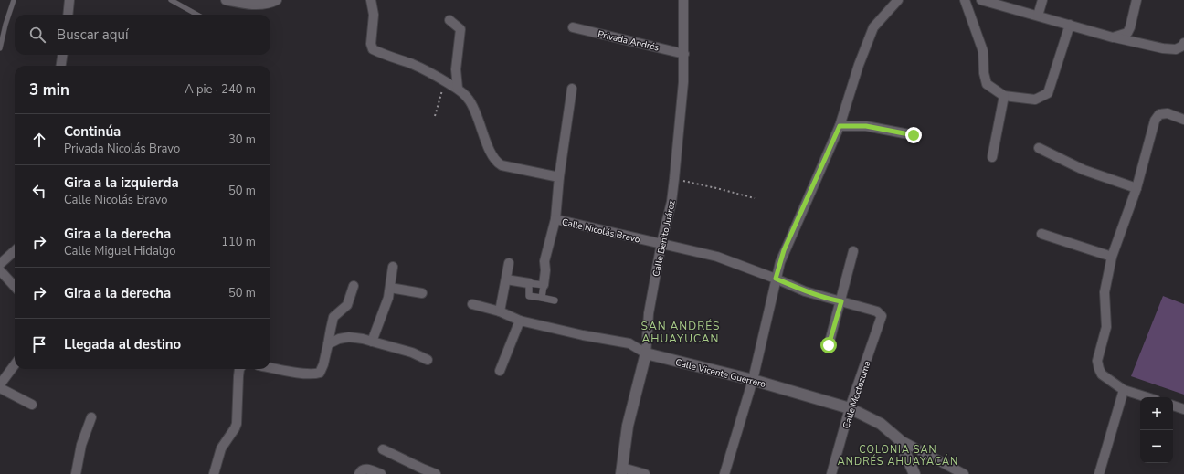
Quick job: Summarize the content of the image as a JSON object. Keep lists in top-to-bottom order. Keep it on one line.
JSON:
{"streets":{"street":["Privada Andrés","Calle Nicolás Bravo","Calle Benito Juárez","Calle Vicente Guerrero","Calle Moctezuma"]},"crossings":[["Privada Andrés","Calle Benito Juárez"],["Calle Nicolás Bravo","Calle Benito Juárez"],["Calle Nicolás Bravo","Calle Moctezuma"],["Calle Benito Juárez","Calle Vicente Guerrero"],["Calle Vicente Guerrero","Calle Moctezuma"]],"districts":["SAN ANDRÉS AHUAYUCAN","COLONIA SAN ANDRÉS AHUAYACÁN"],"page":{"search":"Buscar aquí","heading":["3 min","A pie · 240 m"],"list":[["Continúa","Privada Nicolás Bravo","30 m"],["Gira a la izquierda","Calle Nicolás Bravo","50 m"],["Gira a la derecha","Calle Miguel Hidalgo","110 m"],["Gira a la derecha","50 m"],"Llegada al destino"],"map_buttons":["+","−"]}}
